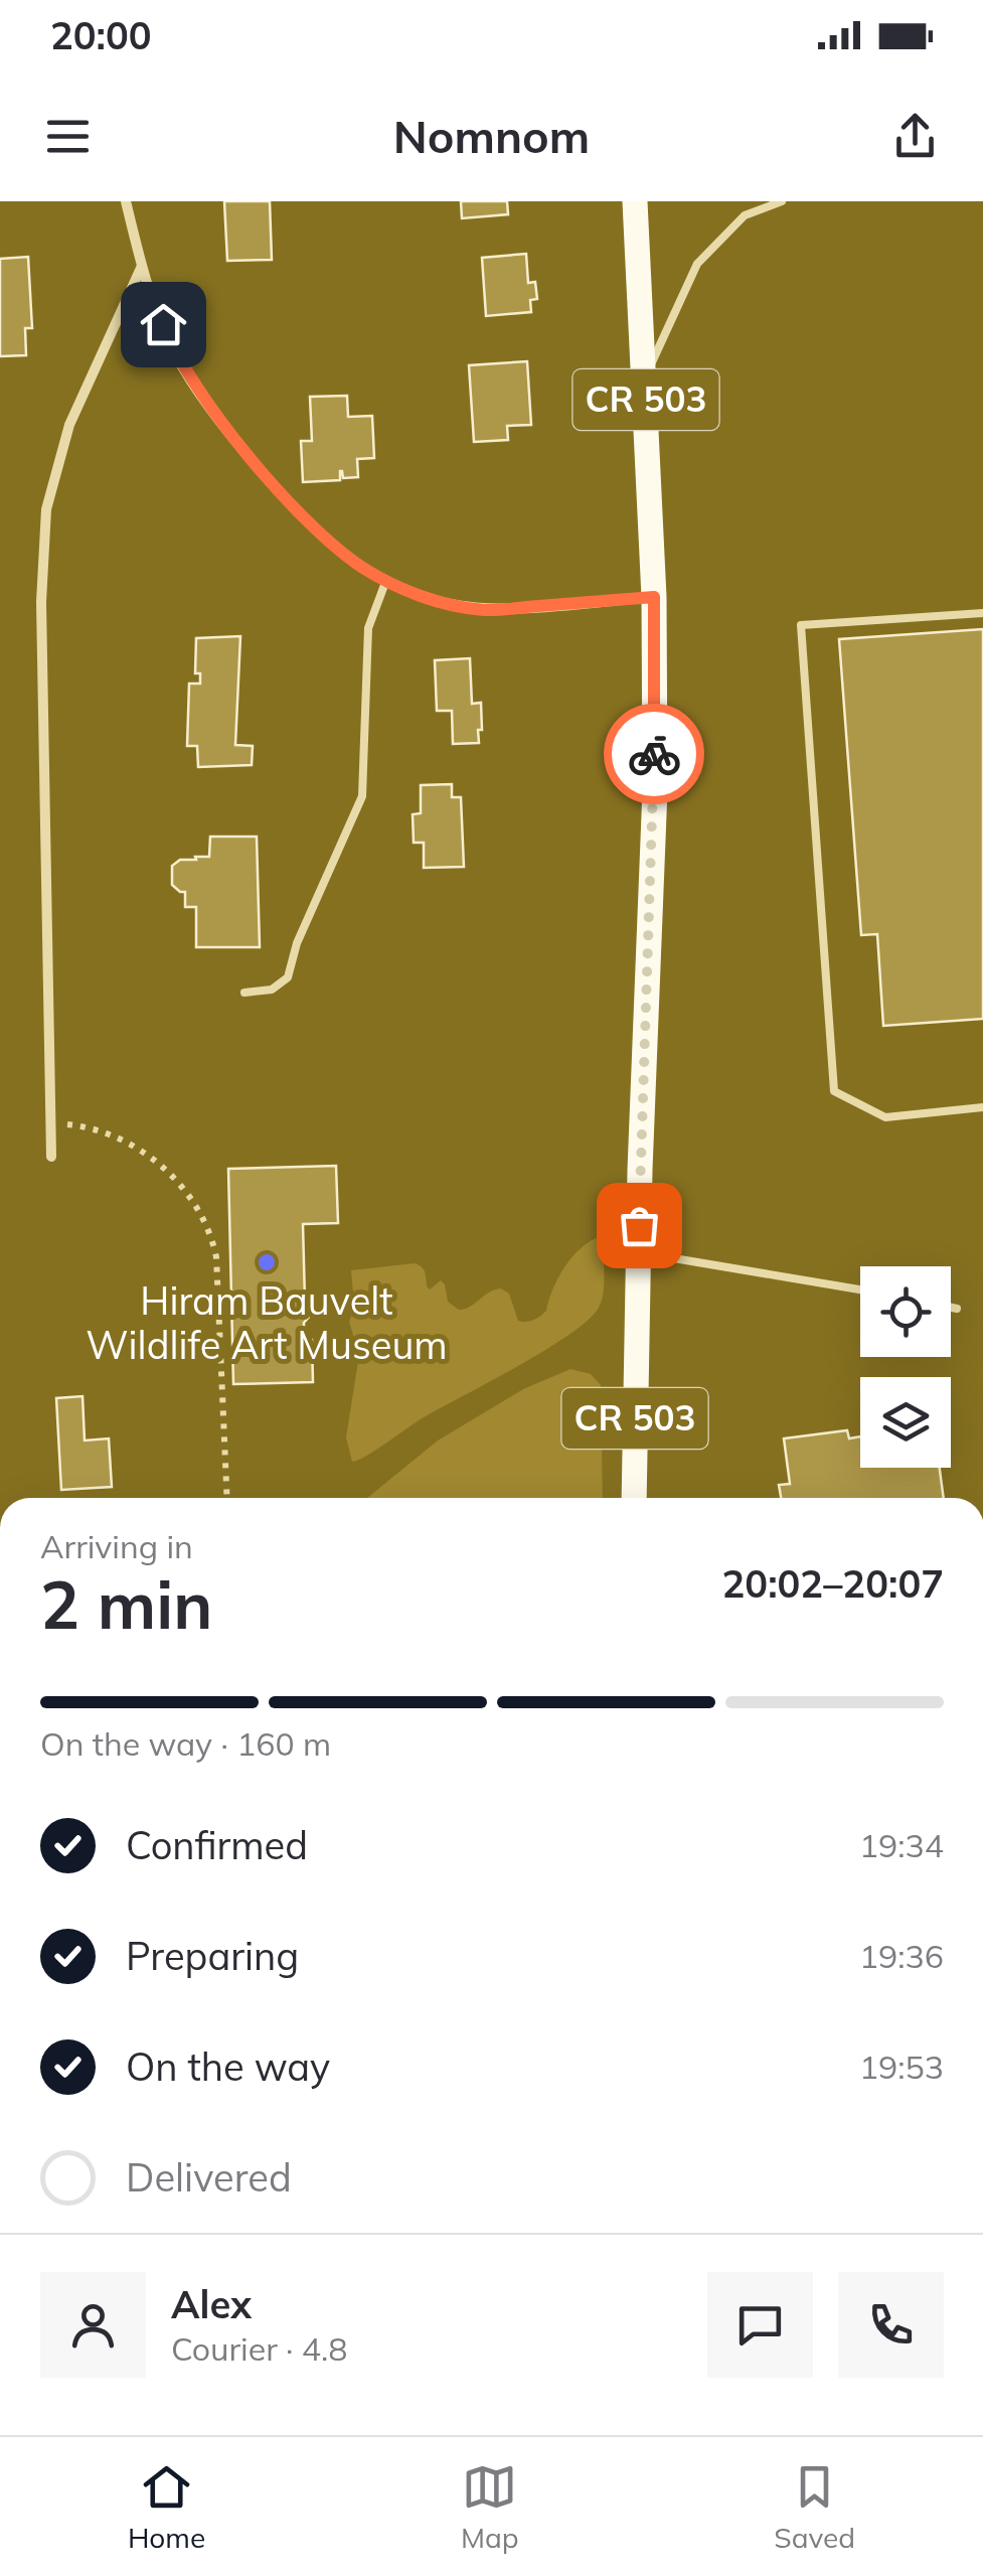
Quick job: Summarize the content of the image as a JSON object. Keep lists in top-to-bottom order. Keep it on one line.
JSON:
{"streets":{"main road":["CR 503"]},"places":["Hiram Bauvelt Wildlife Art Museum"],"page":{"status":"20:00","header":"Nomnom","heading":["2 min","Arriving in","20:02–20:07"],"panel":["Alex","Courier · 4.8"],"bar":"On the way · 160 m","list":[["Confirmed","19:34"],["Preparing","19:36"],["On the way","19:53"],"Delivered"],"tabs":["Home","Map","Saved"]}}
